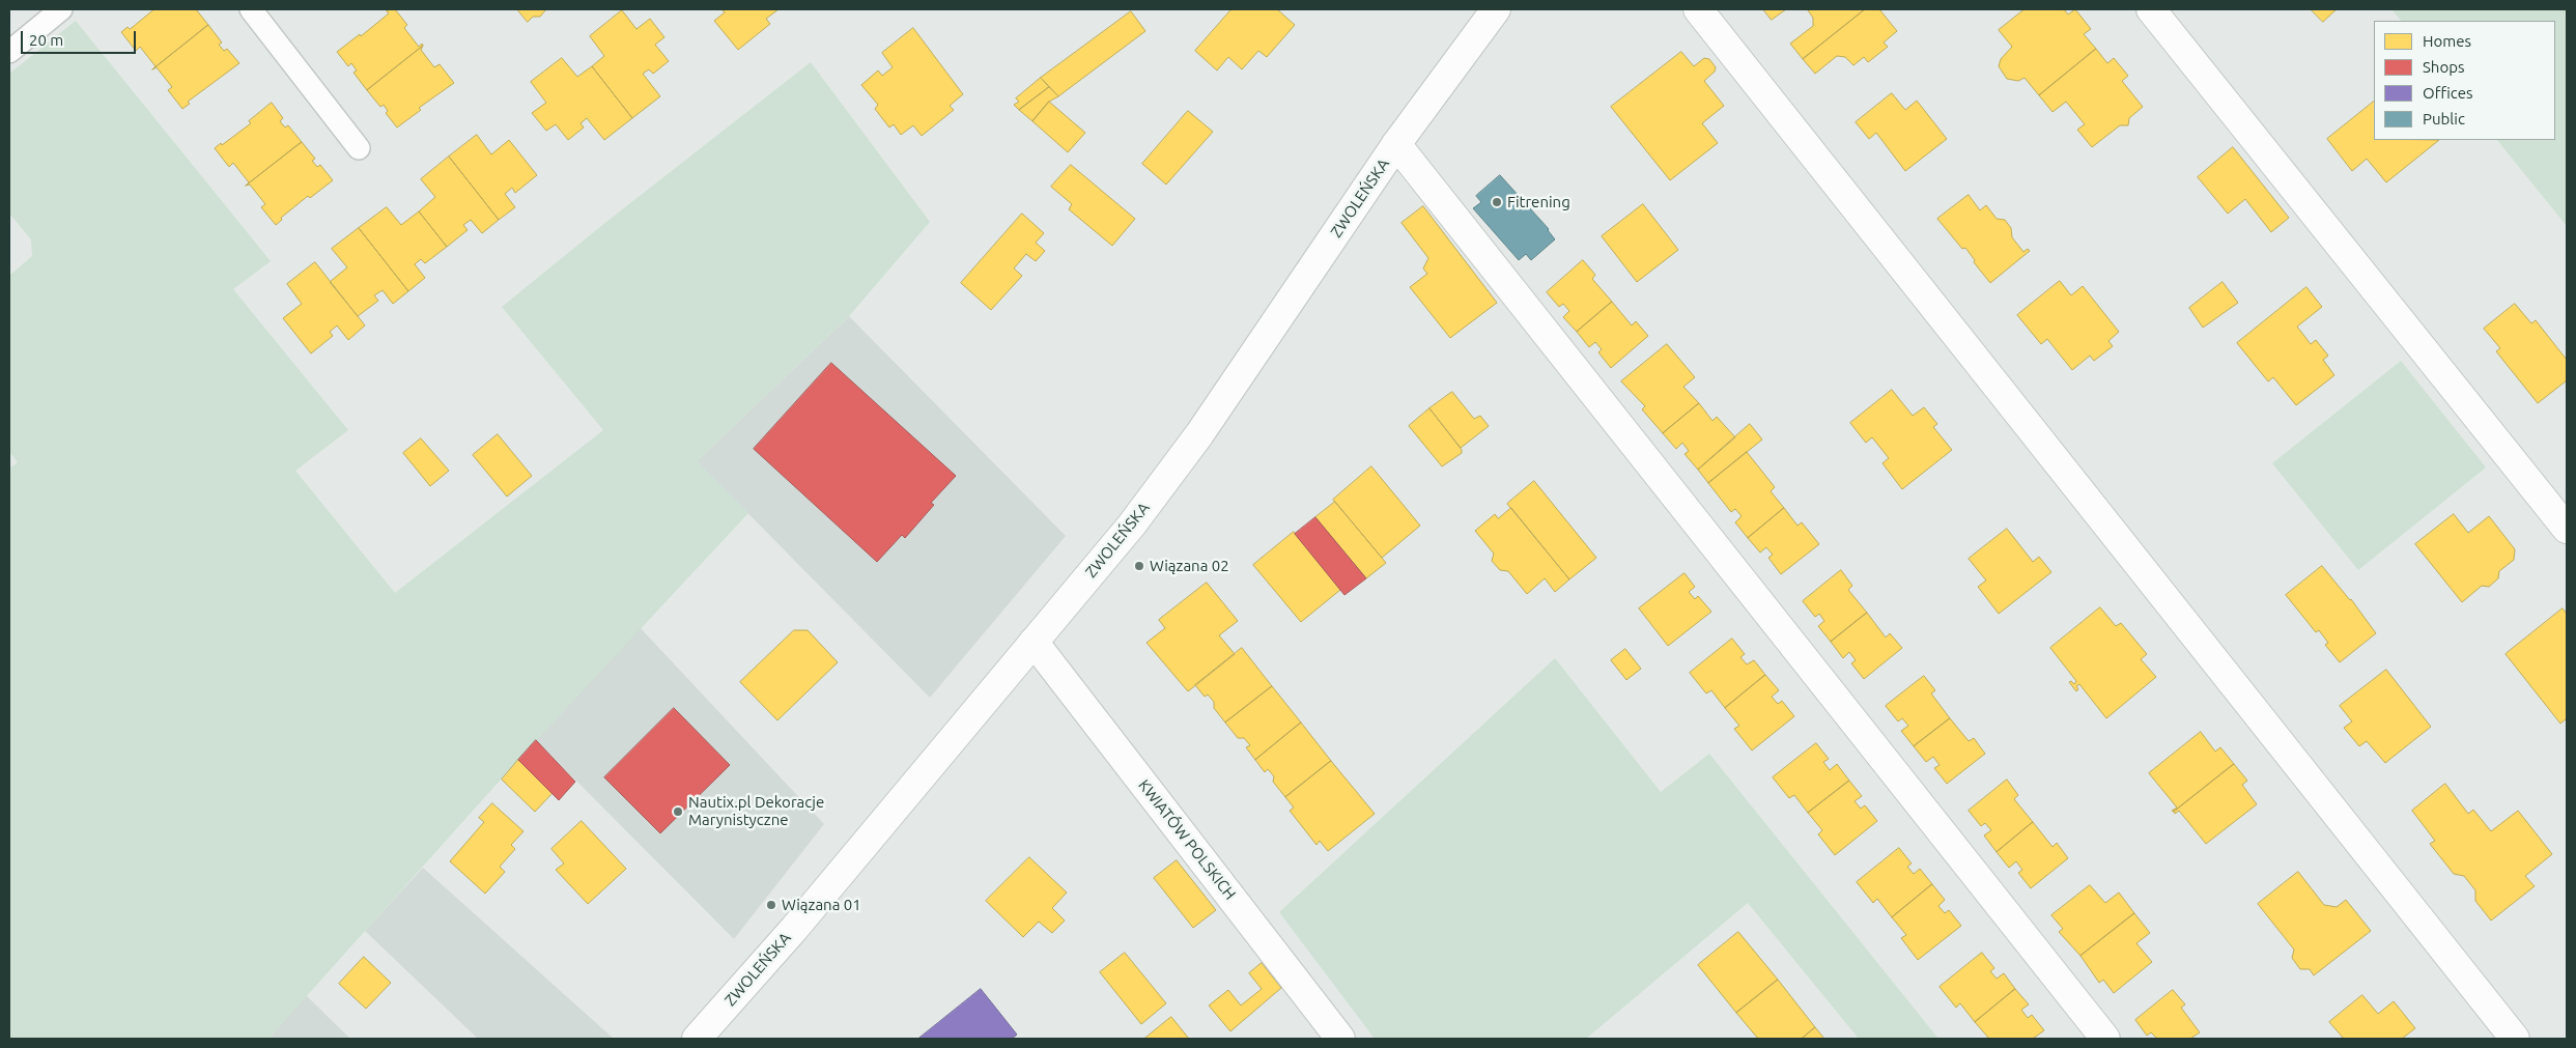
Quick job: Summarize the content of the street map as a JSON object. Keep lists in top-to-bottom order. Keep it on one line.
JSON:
{"streets":{"street":["ZWOLEŃSKA","KWIATÓW POLSKICH"]},"crossings":[["ZWOLEŃSKA","KWIATÓW POLSKICH"]],"places":["Fitrening","Wiązana 02","Nautix.pl Dekoracje Marynistyczne","Wiązana 01"],"legend":["Homes","Shops","Offices","Public"],"scale_bar":"20 m"}
